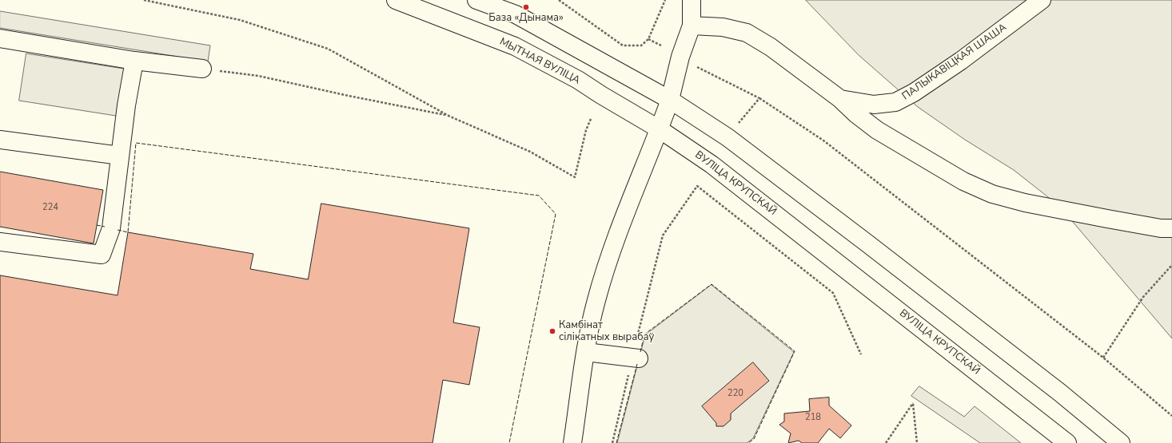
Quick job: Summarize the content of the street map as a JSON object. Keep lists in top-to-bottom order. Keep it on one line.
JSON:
{"streets":{"main road":["МЫТНАЯ ВУЛІЦА","ПАЛЫКАВІЦКАЯ ШАША","ВУЛІЦА КРУПСКАЙ"]},"crossings":[["МЫТНАЯ ВУЛІЦА","ВУЛІЦА КРУПСКАЙ"]],"places":["База «Дынама»","Камбінат сілікатных вырабаў"],"house_numbers":["224","220","218"]}
